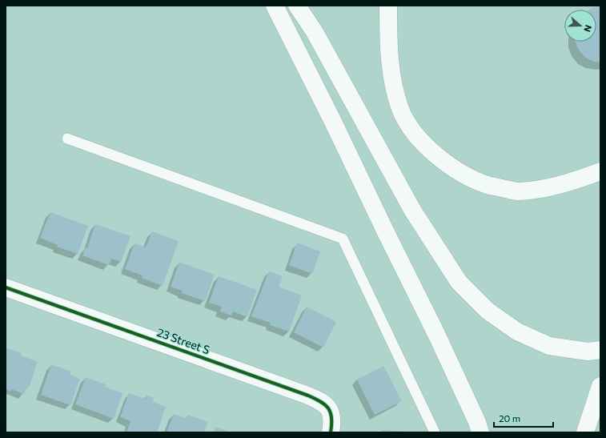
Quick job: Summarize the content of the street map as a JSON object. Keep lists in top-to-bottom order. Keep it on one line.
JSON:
{"streets":{"main road":["23 Street S"]},"scale_bar":"20 m","north":"right"}
